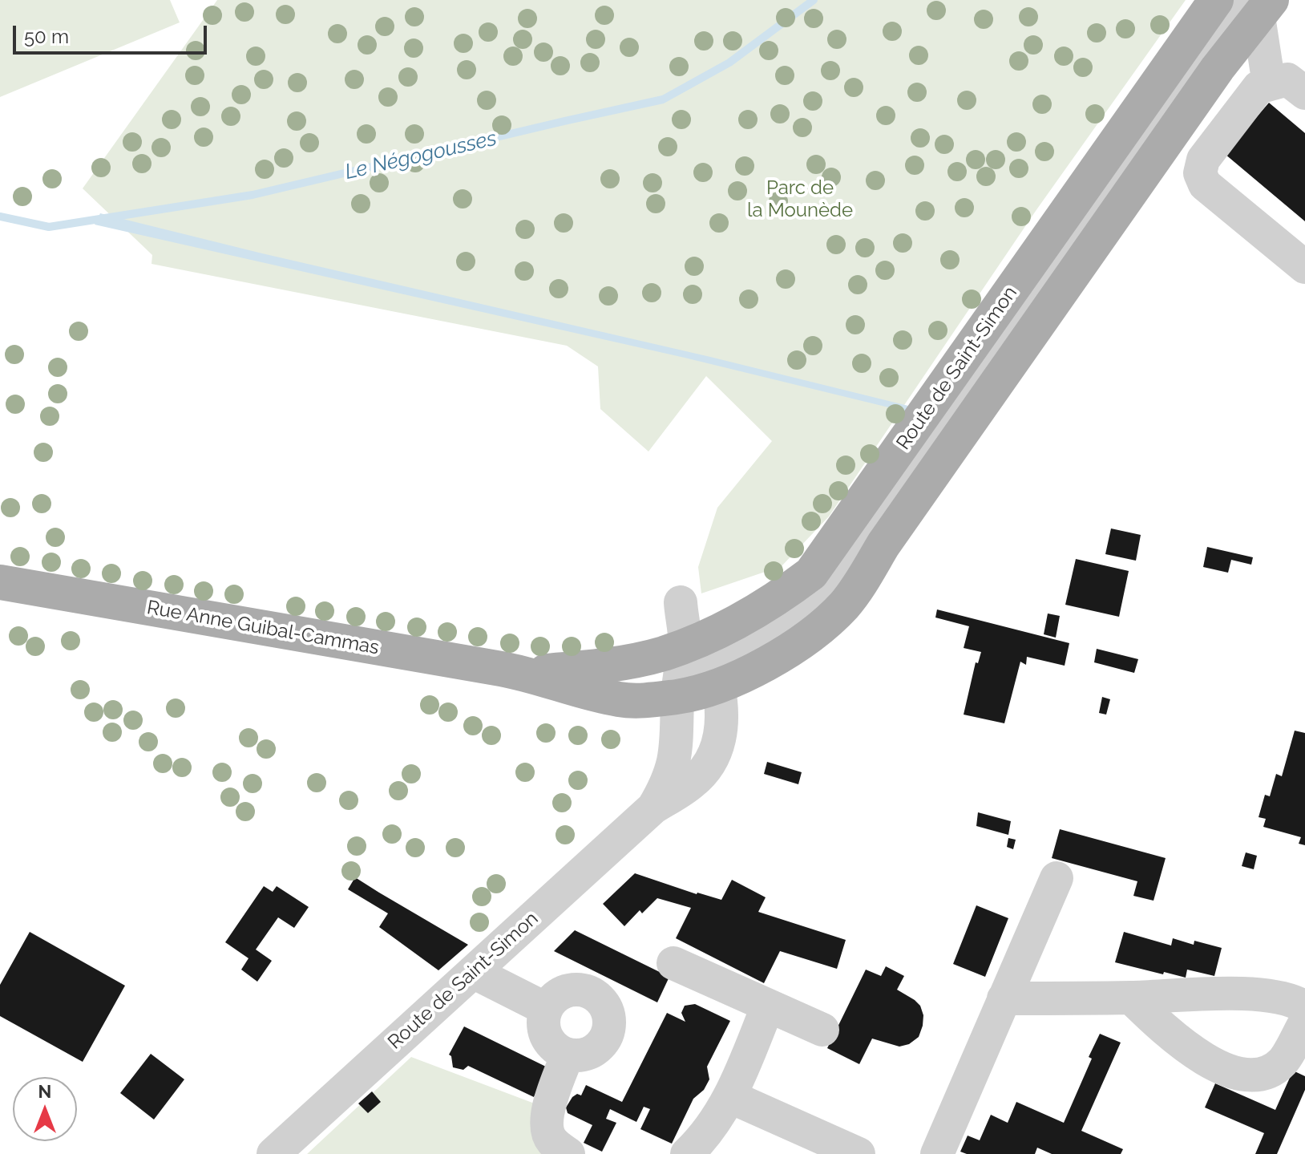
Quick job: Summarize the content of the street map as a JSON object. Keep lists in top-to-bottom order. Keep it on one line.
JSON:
{"streets":{"main road":["Route de Saint-Simon","Rue Anne Guibal-Cammas"]},"crossings":[["Route de Saint-Simon","Rue Anne Guibal-Cammas"]],"water":["Le Négogousses"],"parks":["Parc de la Mounède"],"scale_bar":"50 m","north":"top"}
